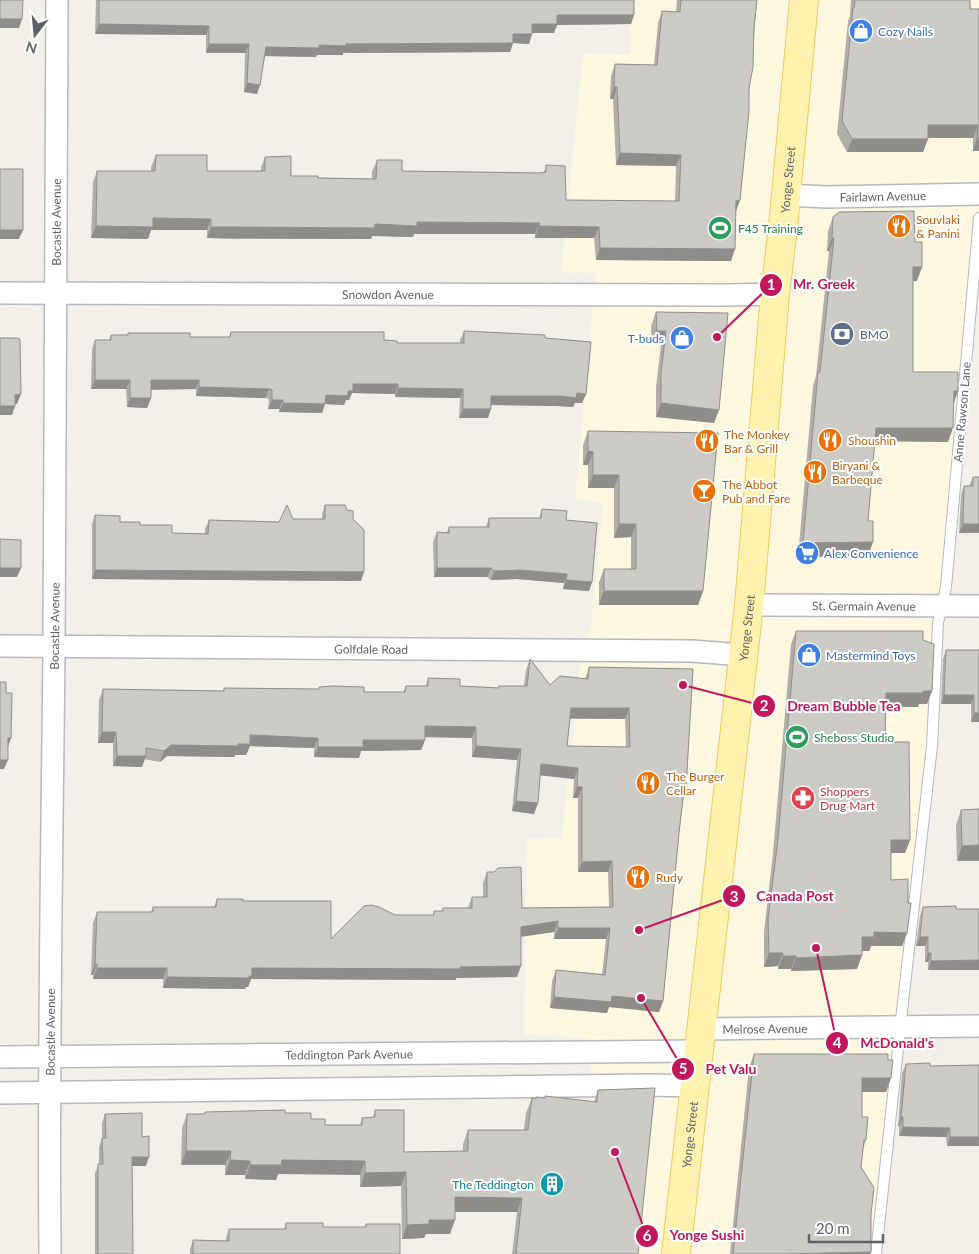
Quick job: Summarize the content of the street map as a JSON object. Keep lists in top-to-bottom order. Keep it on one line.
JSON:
{"streets":{"main road":["Yonge Street"],"street":["Fairlawn Avenue","Bocastle Avenue","Snowdon Avenue","St. Germain Avenue","Golfdale Road","Melrose Avenue","Teddington Park Avenue"],"lane":["Anne Rawson Lane"]},"crossings":[["Yonge Street","Fairlawn Avenue"],["Yonge Street","Snowdon Avenue"],["Yonge Street","St. Germain Avenue"],["Yonge Street","Golfdale Road"],["Yonge Street","Melrose Avenue"],["Yonge Street","Teddington Park Avenue"],["Bocastle Avenue","Snowdon Avenue"],["Bocastle Avenue","Golfdale Road"],["Bocastle Avenue","Teddington Park Avenue"],["Anne Rawson Lane","St. Germain Avenue"],["Anne Rawson Lane","Melrose Avenue"],["Melrose Avenue","Teddington Park Avenue"]],"places":{"shop":["Cozy Nails","T-buds","Mastermind Toys"],"restaurant":["Souvlaki & Panini","Shoushin","The Monkey Bar & Grill","Biryani & Barbeque","The Burger Cellar","Rudy"],"sports":["F45 Training","Sheboss Studio"],"bank":["BMO"],"other":["Mr. Greek","Dream Bubble Tea","Canada Post","McDonald's","Pet Valu","Yonge Sushi"],"bar":["The Abbot Pub and Fare"],"supermarket":["Alex Convenience"],"pharmacy":["Shoppers Drug Mart"],"building":["The Teddington"]},"scale_bar":"20 m","north":"bottom"}
